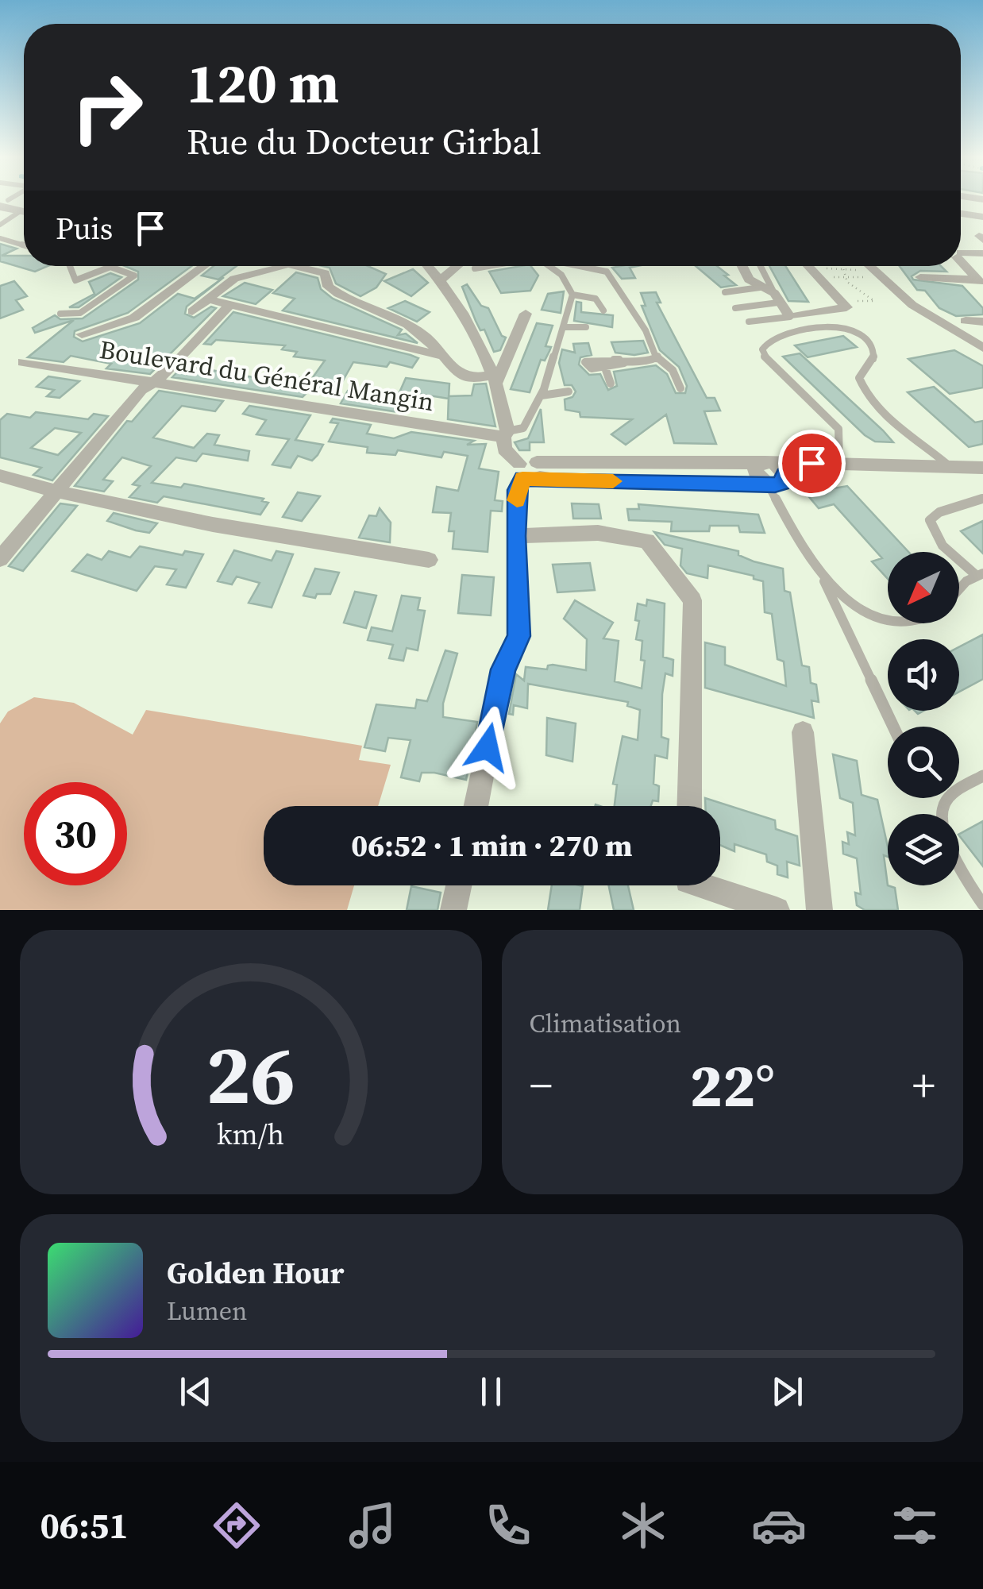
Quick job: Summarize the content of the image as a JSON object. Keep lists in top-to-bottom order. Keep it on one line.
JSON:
{"streets":{"street":["Boulevard du Général Mangin"]},"north":"bottom left","page":{"turn":["120 m","Rue du Docteur Girbal"],"then":"Puis","limit":"30","trip":"06:52 · 1 min · 270 m","tile":"Climatisation","heat":["−","22°","+"],"song":["Golden Hour","Lumen"],"tabs":"06:51","gauge":["26","km/h"]}}
